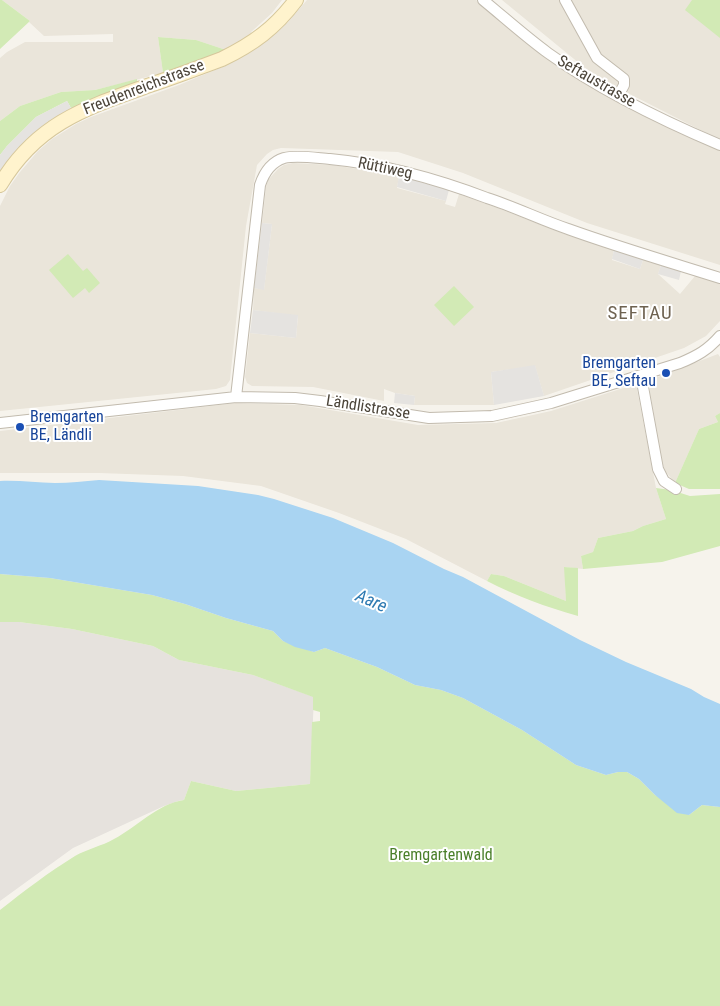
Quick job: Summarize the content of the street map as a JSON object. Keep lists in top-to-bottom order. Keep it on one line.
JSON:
{"streets":{"street":["Seftaustrasse","Freudenreichstrasse","Rüttiweg","Ländlistrasse"]},"crossings":[["Rüttiweg","Ländlistrasse"]],"districts":["SEFTAU"],"water":["Aare"],"parks":["Bremgartenwald"],"places":["Bremgarten BE, Seftau","Bremgarten BE, Ländli"]}
